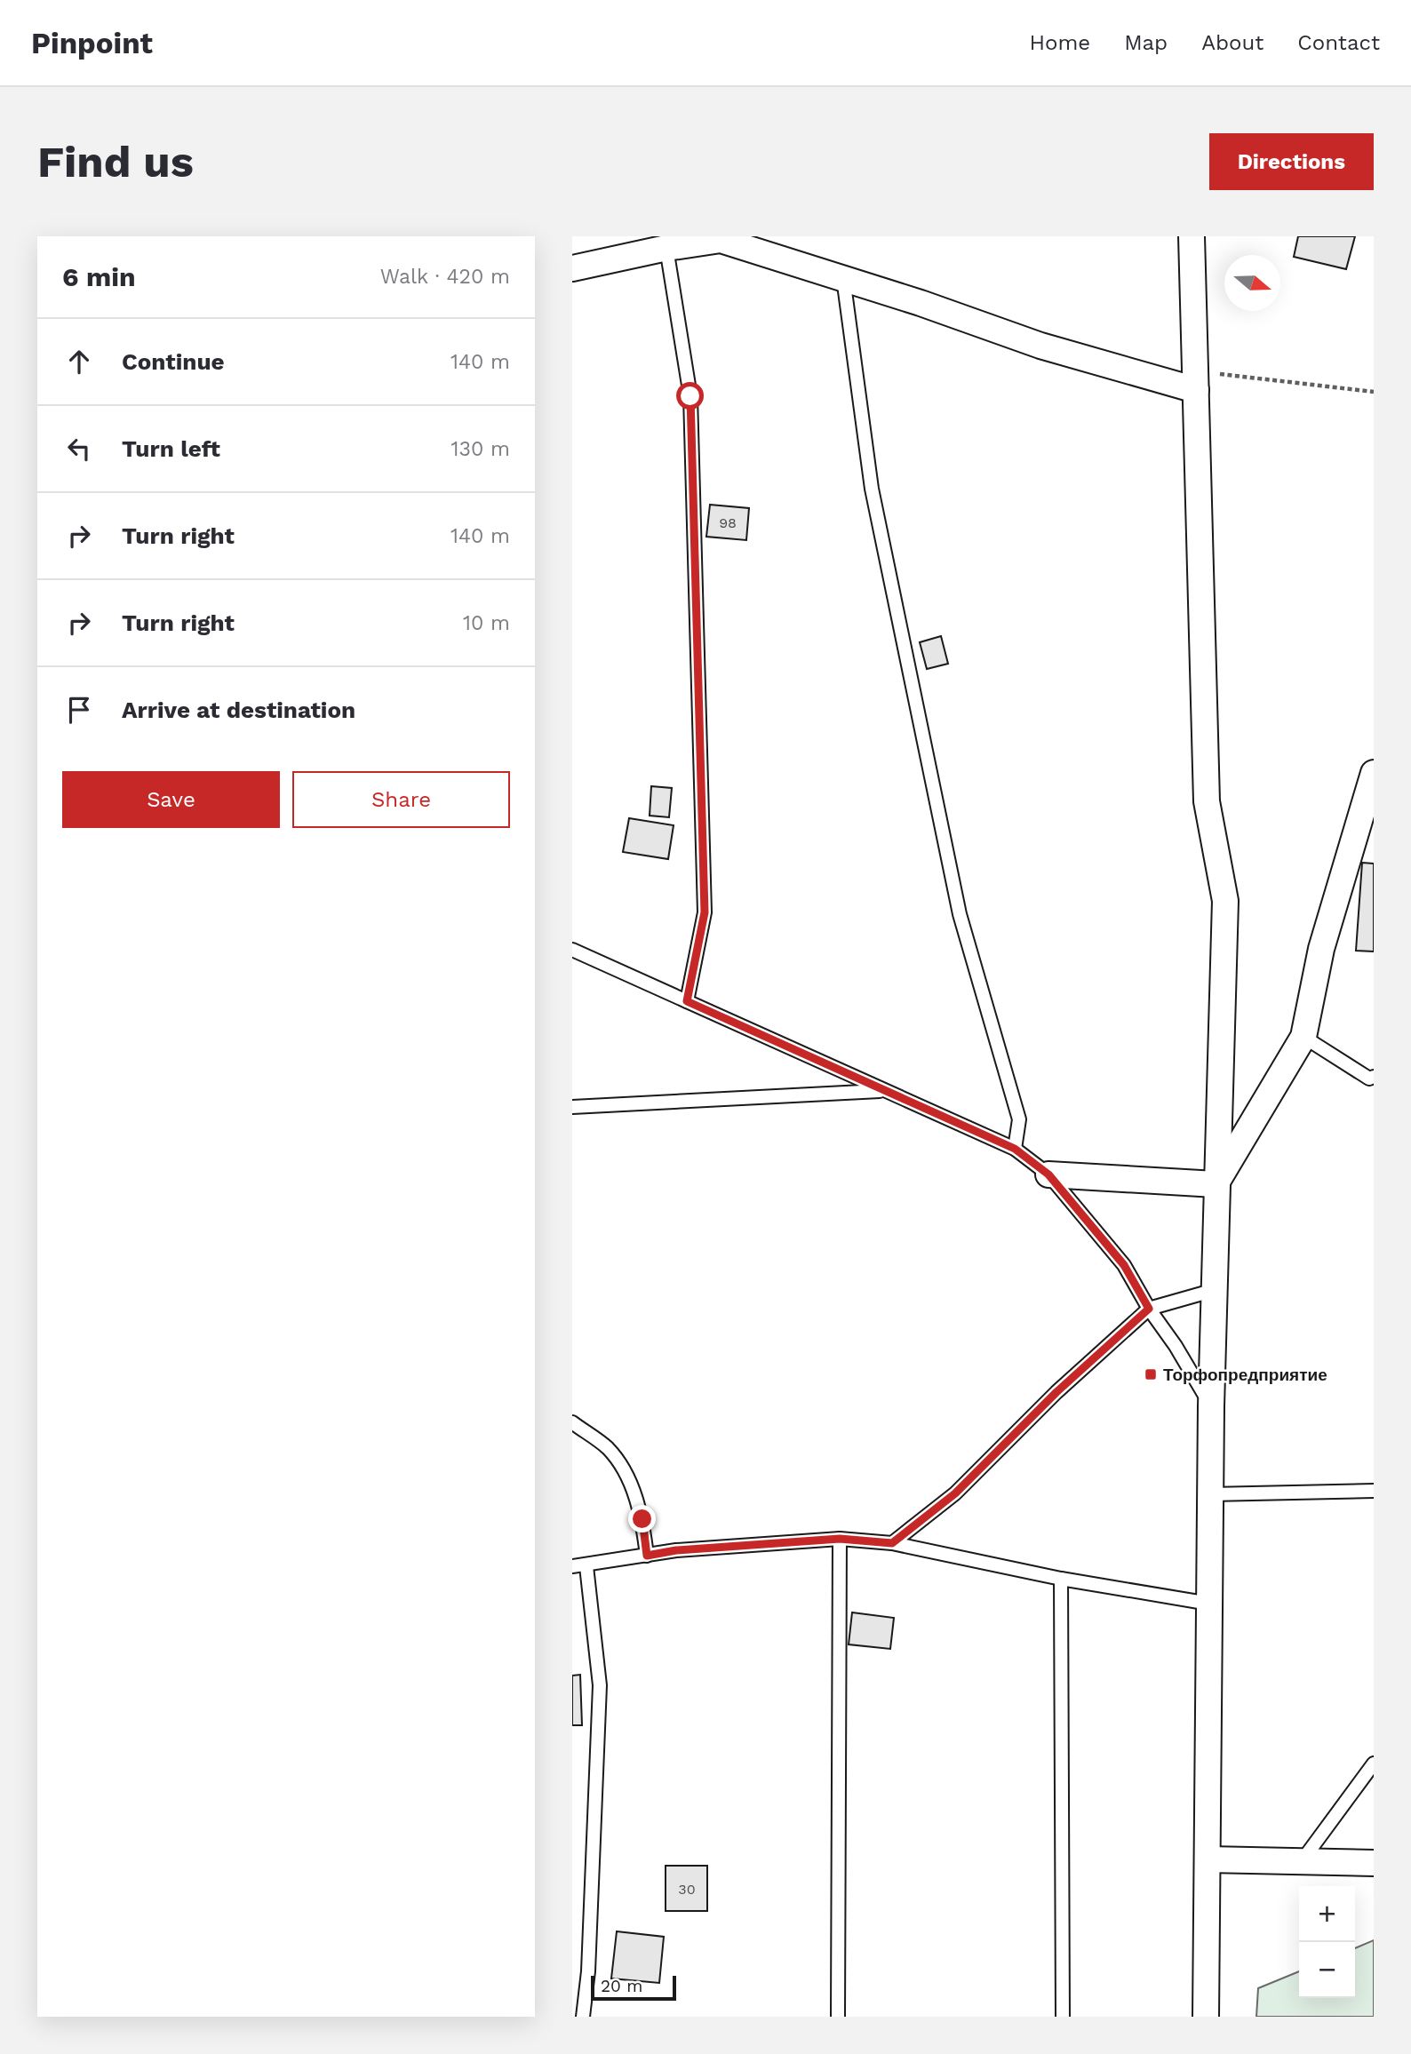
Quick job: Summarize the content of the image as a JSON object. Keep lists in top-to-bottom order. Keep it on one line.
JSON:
{"places":{"transit":["Торфопредприятие"]},"house_numbers":["98","30"],"scale_bar":"20 m","north":"right","page":{"header":"Pinpoint","nav":["Home","Map","About","Contact"],"buttons":["Directions",["Save","Share"]],"title":"Find us","heading":["6 min","Walk · 420 m"],"list":[["Continue","140 m"],["Turn left","130 m"],["Turn right","140 m"],["Turn right","10 m"],"Arrive at destination"],"map_buttons":["+","−"],"scale":"20 m"}}
